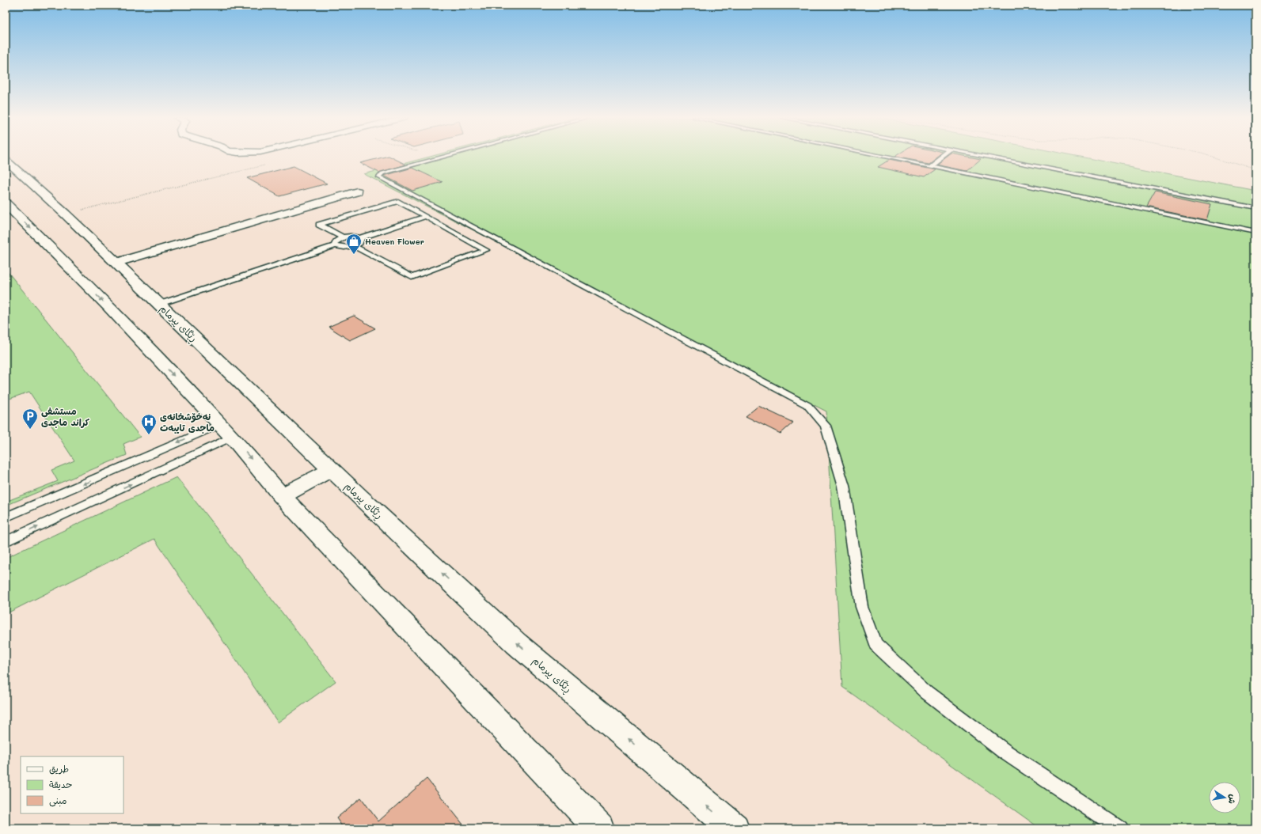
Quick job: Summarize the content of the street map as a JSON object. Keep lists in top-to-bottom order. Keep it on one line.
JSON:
{"streets":{"main road":["ڕێگای پیرمام"]},"places":{"shop":["Heaven Flower"],"parking":["مستشفی کراند ماجدی"],"hospital":["نەخۆشخانەی ماجدی تایبەت"]},"legend":["طريق","حديقة","مبنى"],"north":"right"}
